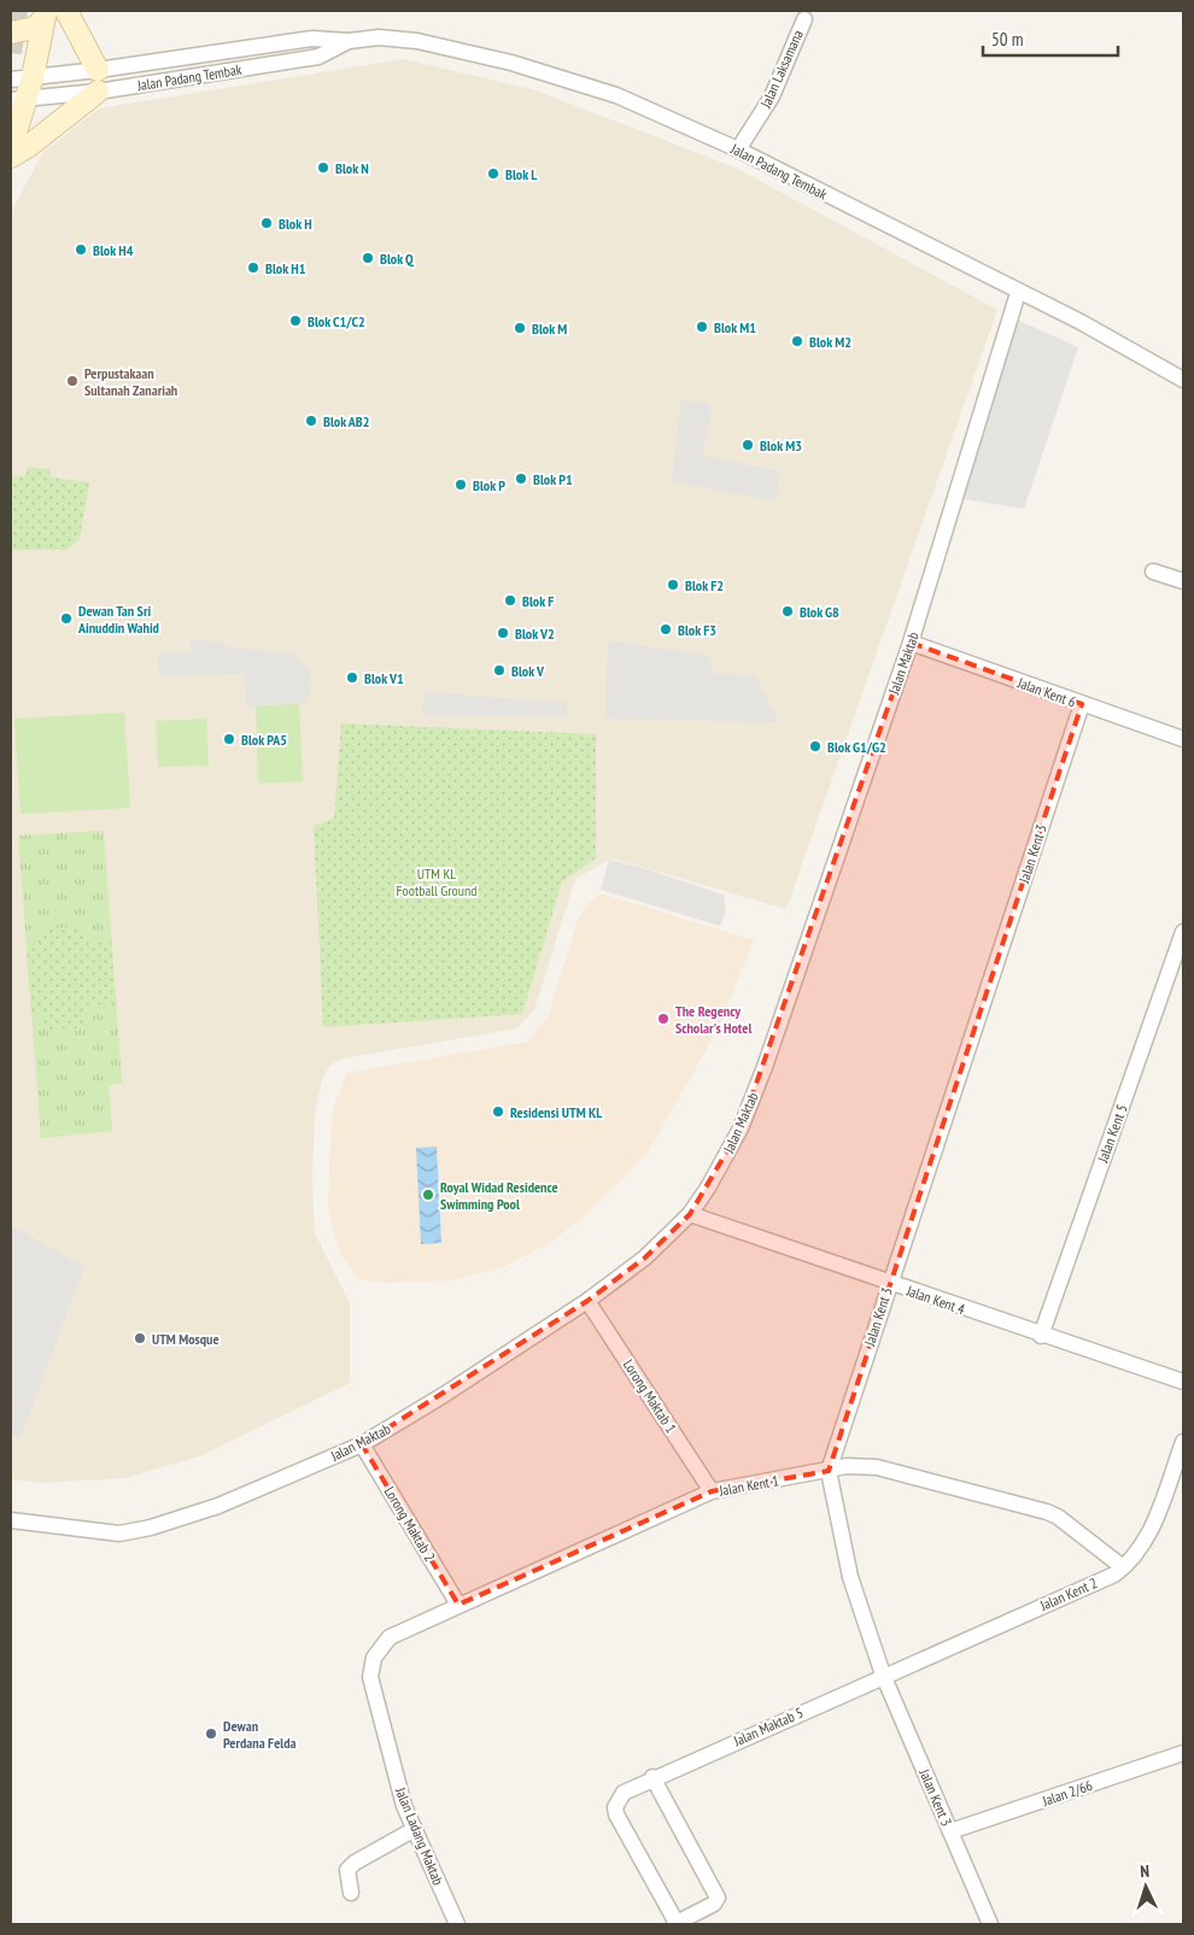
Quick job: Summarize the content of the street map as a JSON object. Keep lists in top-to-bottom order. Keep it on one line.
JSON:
{"streets":{"street":["Jalan Laksamana","Jalan Padang Tembak","Jalan Maktab","Jalan Kent 6","Jalan Kent 3","Jalan Kent 5","Jalan Kent 4","Lorong Maktab 1","Jalan Kent 1","Lorong Maktab 2","Jalan Kent 2","Jalan Maktab 5","Jalan 2/66","Jalan Ladang Maktab"]},"crossings":[["Jalan Laksamana","Jalan Padang Tembak"],["Jalan Padang Tembak","Jalan Maktab"],["Jalan Maktab","Jalan Kent 6"],["Jalan Maktab","Jalan Kent 4"],["Jalan Maktab","Lorong Maktab 1"],["Jalan Maktab","Lorong Maktab 2"],["Jalan Kent 6","Jalan Kent 3"],["Jalan Kent 3","Jalan Kent 4"],["Jalan Kent 3","Jalan Kent 1"],["Jalan Kent 3","Jalan Kent 2"],["Jalan Kent 3","Jalan Maktab 5"],["Jalan Kent 3","Jalan 2/66"],["Jalan Kent 5","Jalan Kent 4"],["Lorong Maktab 1","Jalan Kent 1"],["Jalan Kent 1","Lorong Maktab 2"],["Jalan Kent 1","Jalan Kent 2"],["Jalan Kent 1","Jalan Ladang Maktab"],["Jalan Kent 2","Jalan Maktab 5"]],"parks":["UTM KL Football Ground"],"places":["Blok N","Blok L","Blok H","Blok H4","Blok Q","Blok H1","Blok C1/C2","Blok M1","Blok M","Blok M2","Perpustakaan Sultanah Zanariah","Blok AB2","Blok M3","Blok P1","Blok P","Blok F2","Blok F","Blok G8","Dewan Tan Sri Ainuddin Wahid","Blok F3","Blok V2","Blok V","Blok V1","Blok PA5","Blok G1/G2","The Regency Scholar's Hotel","Residensi UTM KL","Royal Widad Residence Swimming Pool","UTM Mosque","Dewan Perdana Felda"],"scale_bar":"50 m","north":"top"}
